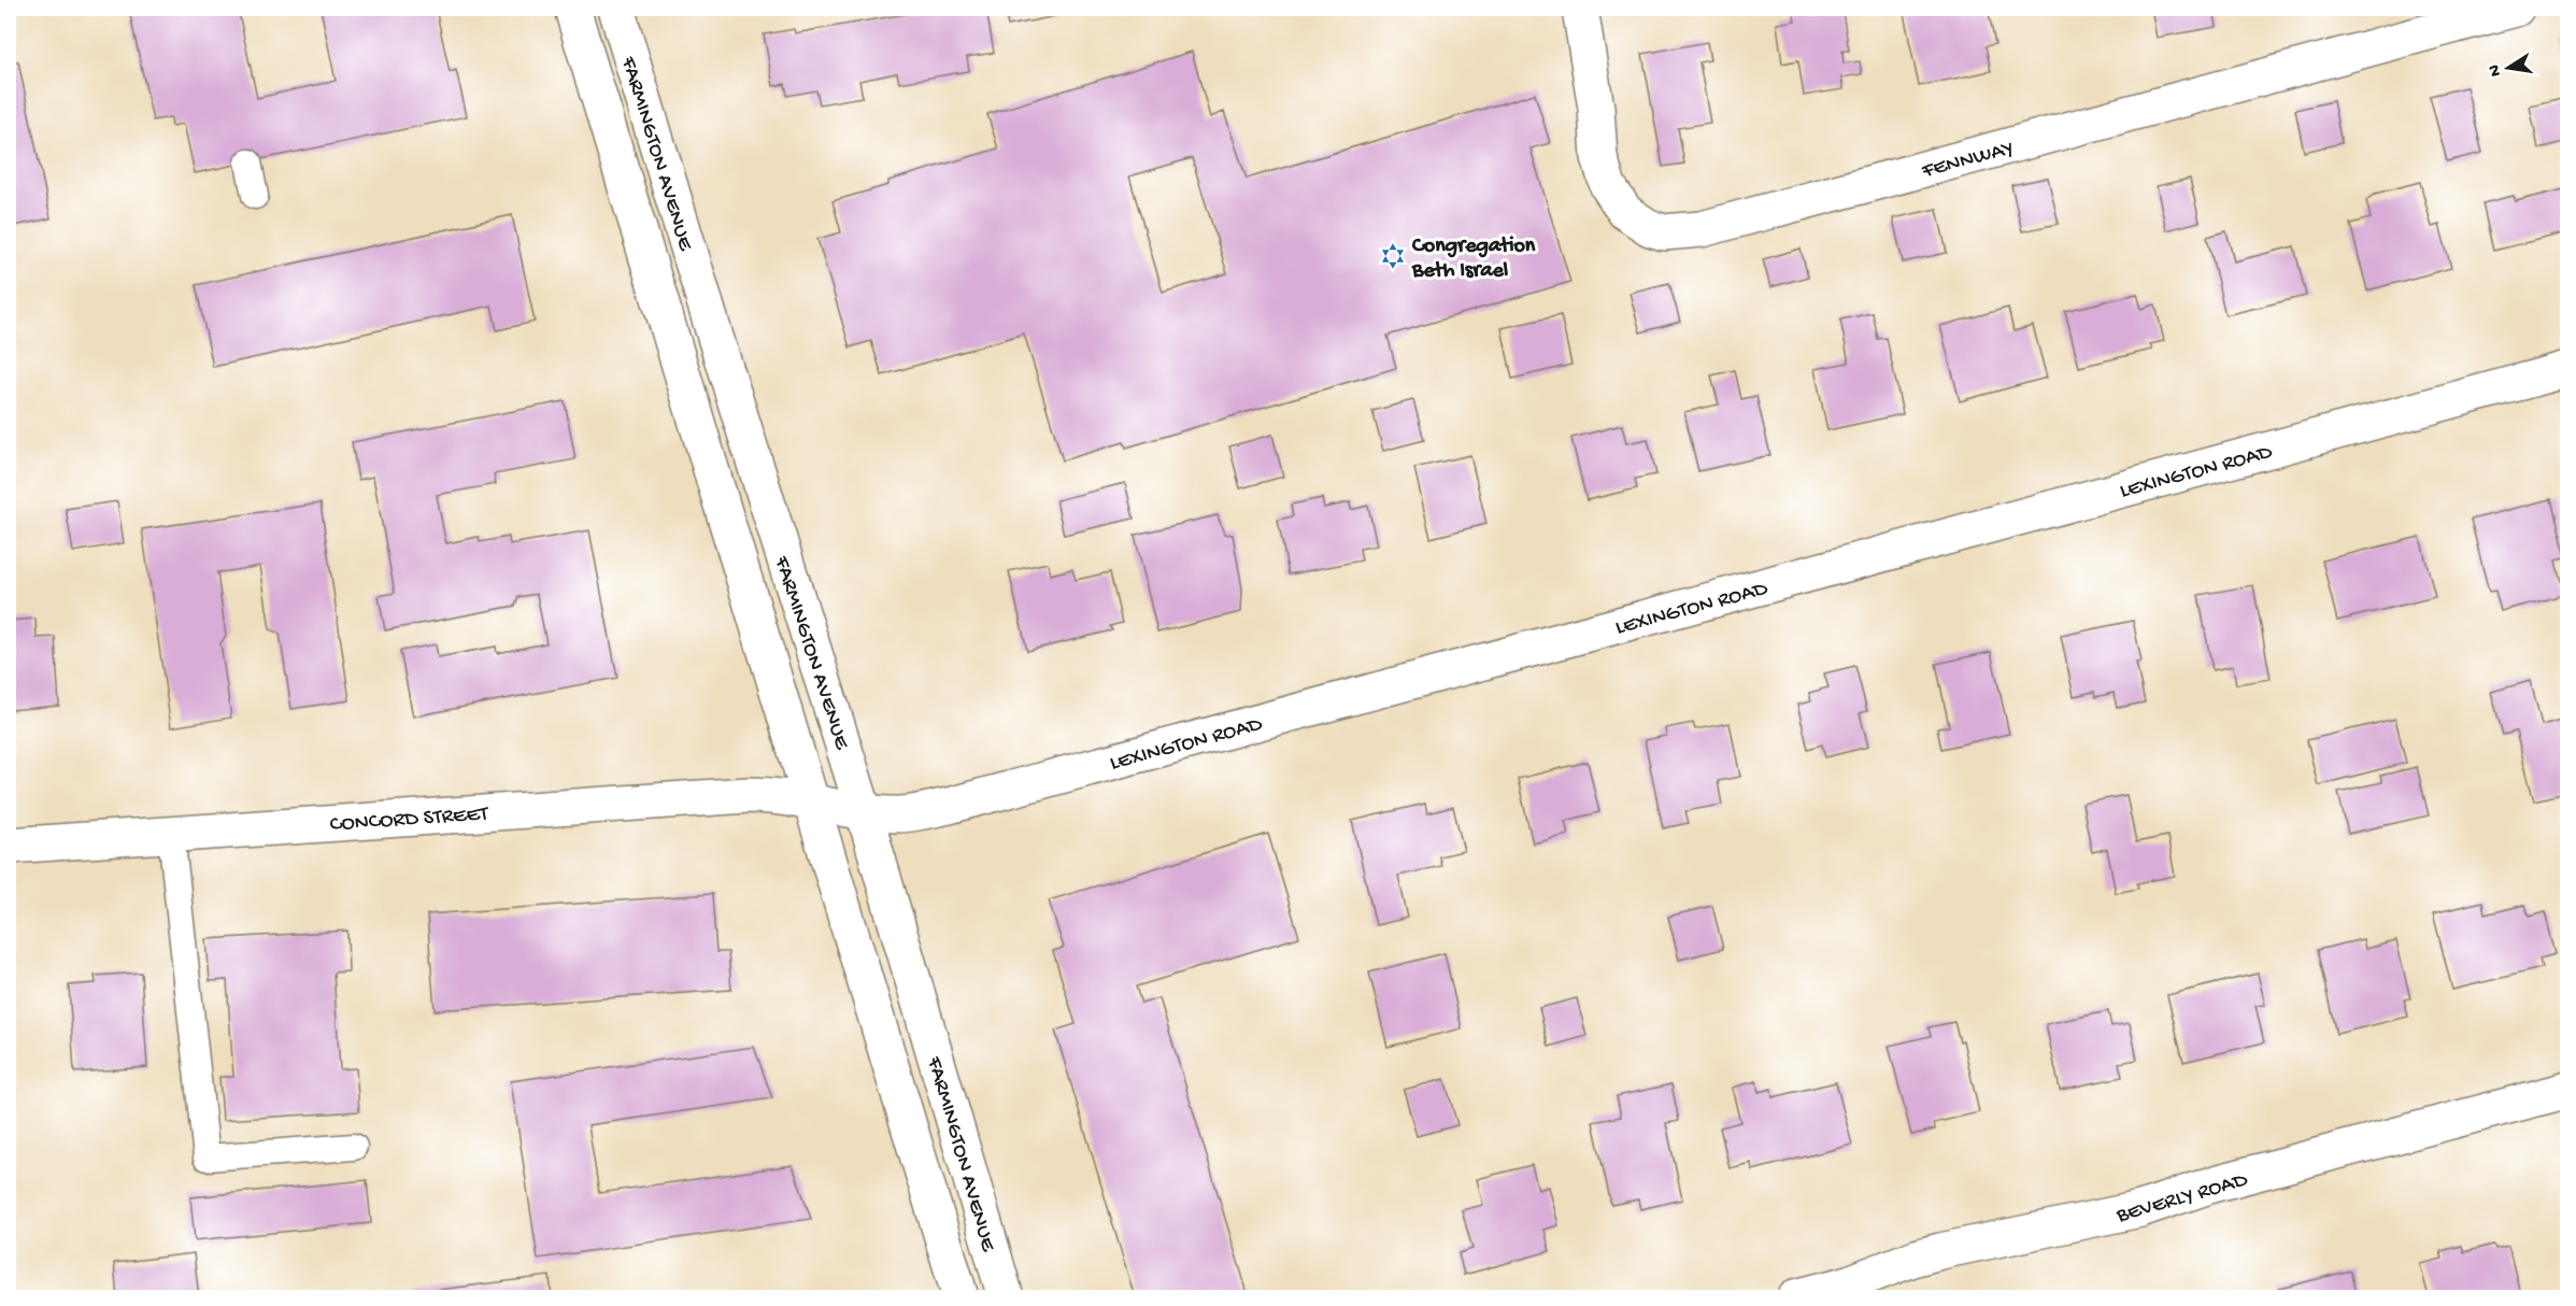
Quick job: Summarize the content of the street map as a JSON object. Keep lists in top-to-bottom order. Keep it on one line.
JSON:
{"streets":{"street":["FARMINGTON AVENUE","FENNWAY","LEXINGTON ROAD","CONCORD STREET","BEVERLY ROAD"]},"crossings":[["FARMINGTON AVENUE","LEXINGTON ROAD"],["FARMINGTON AVENUE","CONCORD STREET"],["LEXINGTON ROAD","CONCORD STREET"]],"places":{"synagogue":["Congregation Beth Israel"]},"north":"left"}
